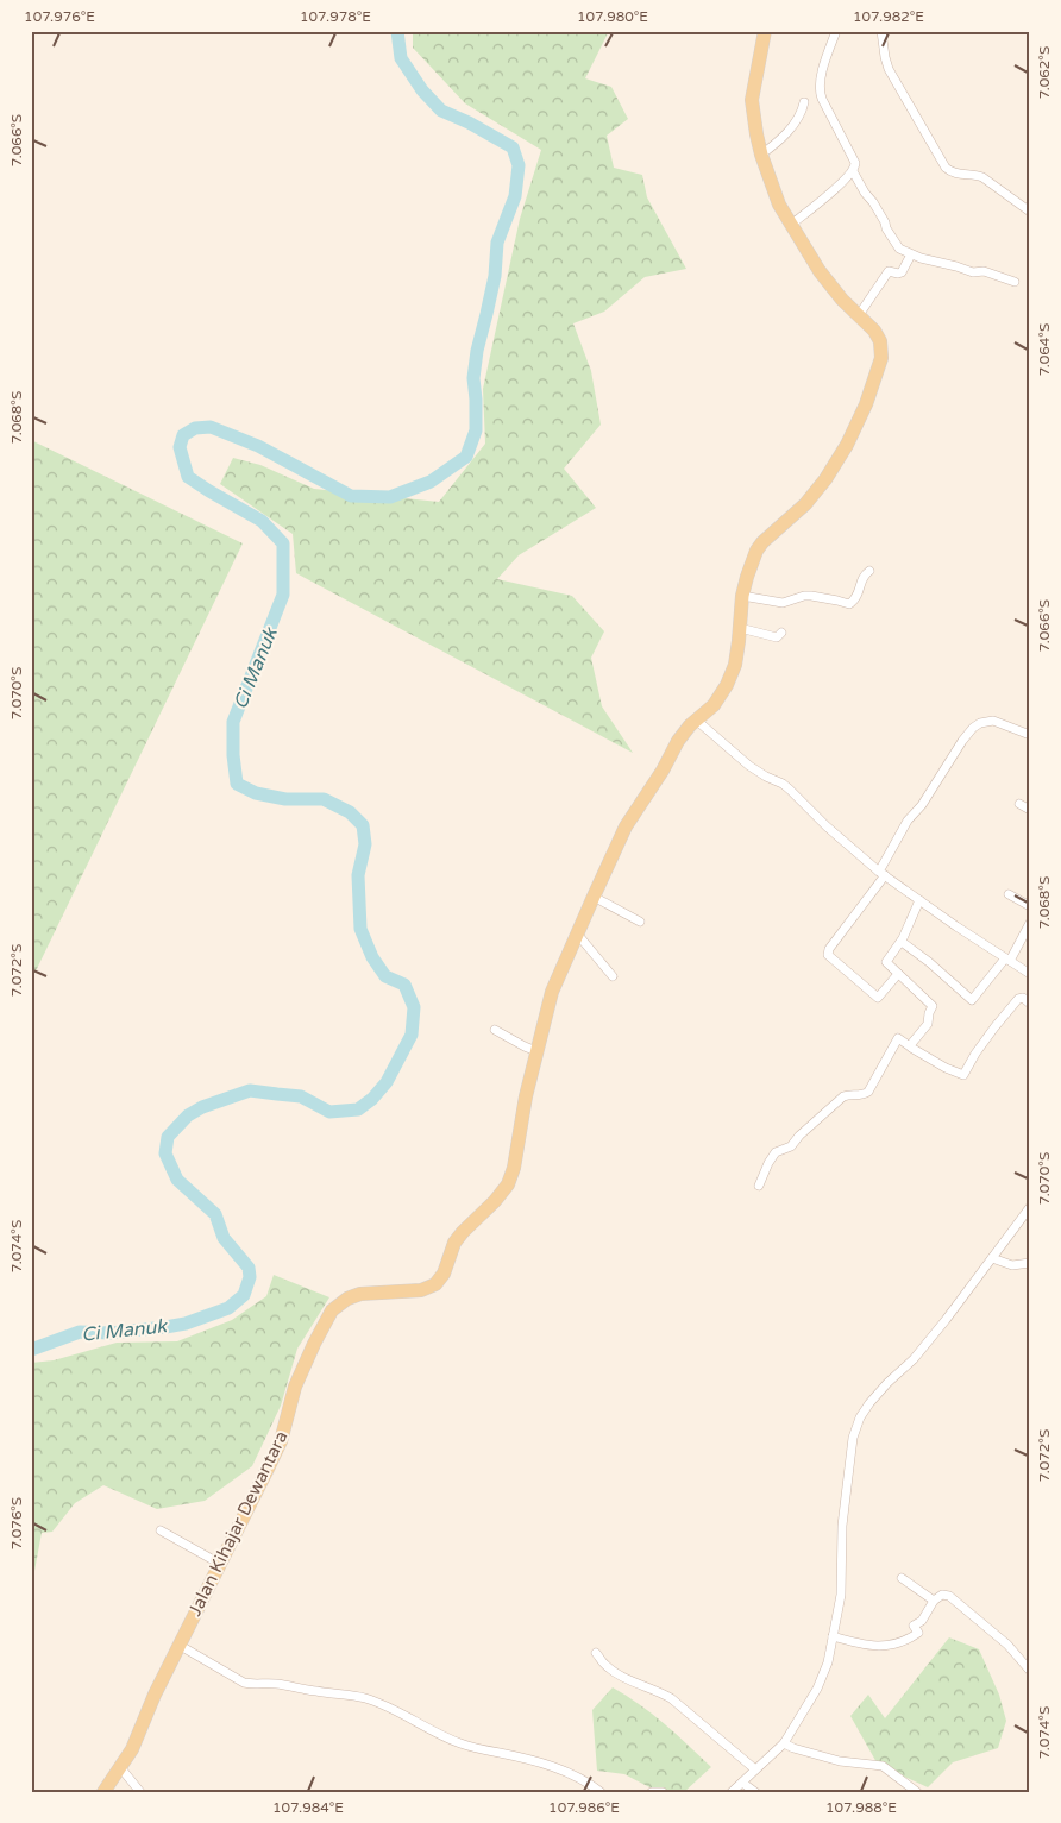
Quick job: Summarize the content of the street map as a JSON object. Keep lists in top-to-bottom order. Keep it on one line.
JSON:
{"streets":{"main road":["Jalan Kihajar Dewantara"]},"water":["Ci Manuk"],"coordinates":["107.976°E","107.978°E","107.980°E","107.982°E","7.062°S","7.066°S","7.064°S","7.068°S","7.070°S","7.072°S","7.074°S","7.076°S","107.984°E","107.986°E","107.988°E"]}
